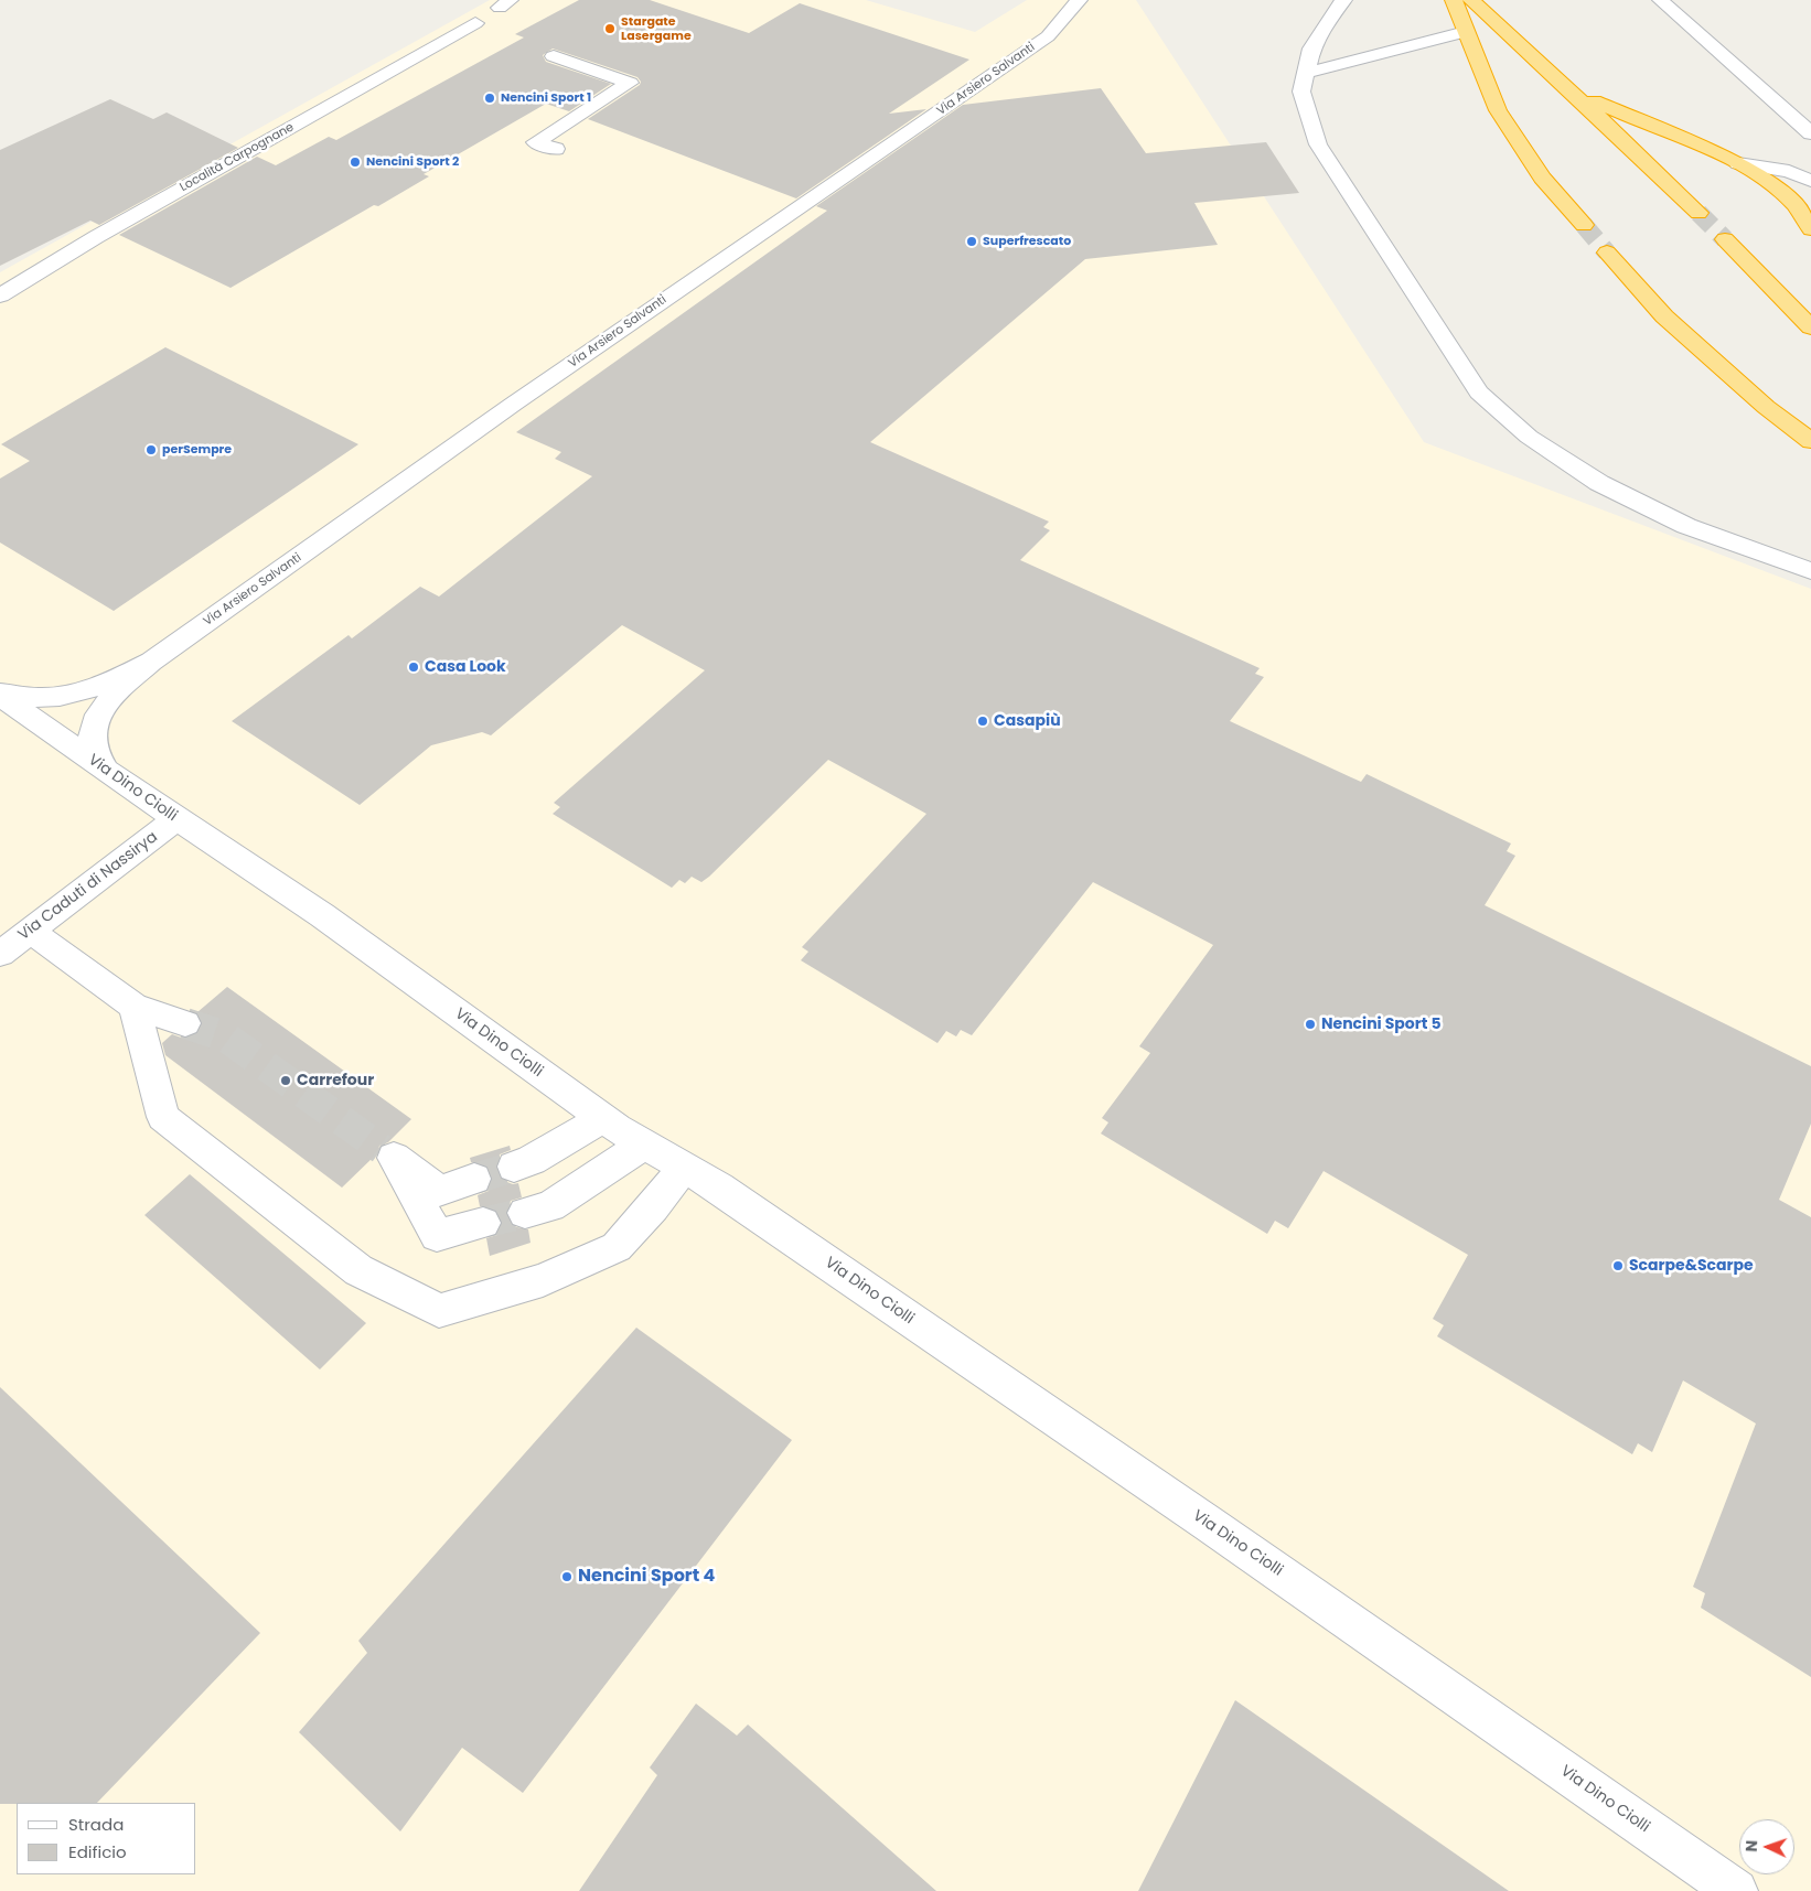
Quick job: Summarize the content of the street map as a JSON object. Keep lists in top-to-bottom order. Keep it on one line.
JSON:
{"streets":{"street":["Via Arsiero Salvanti","Località Carpognane","Via Dino Ciolli","Via Caduti di Nassirya"]},"crossings":[["Via Arsiero Salvanti","Via Dino Ciolli"],["Via Dino Ciolli","Via Caduti di Nassirya"]],"places":["Stargate Lasergame","Nencini Sport 1","Nencini Sport 2","Superfrescato","perSempre","Casa Look","Casapiù","Nencini Sport 5","Carrefour","Scarpe&Scarpe","Nencini Sport 4"],"legend":["Strada","Edificio"],"north":"left"}
